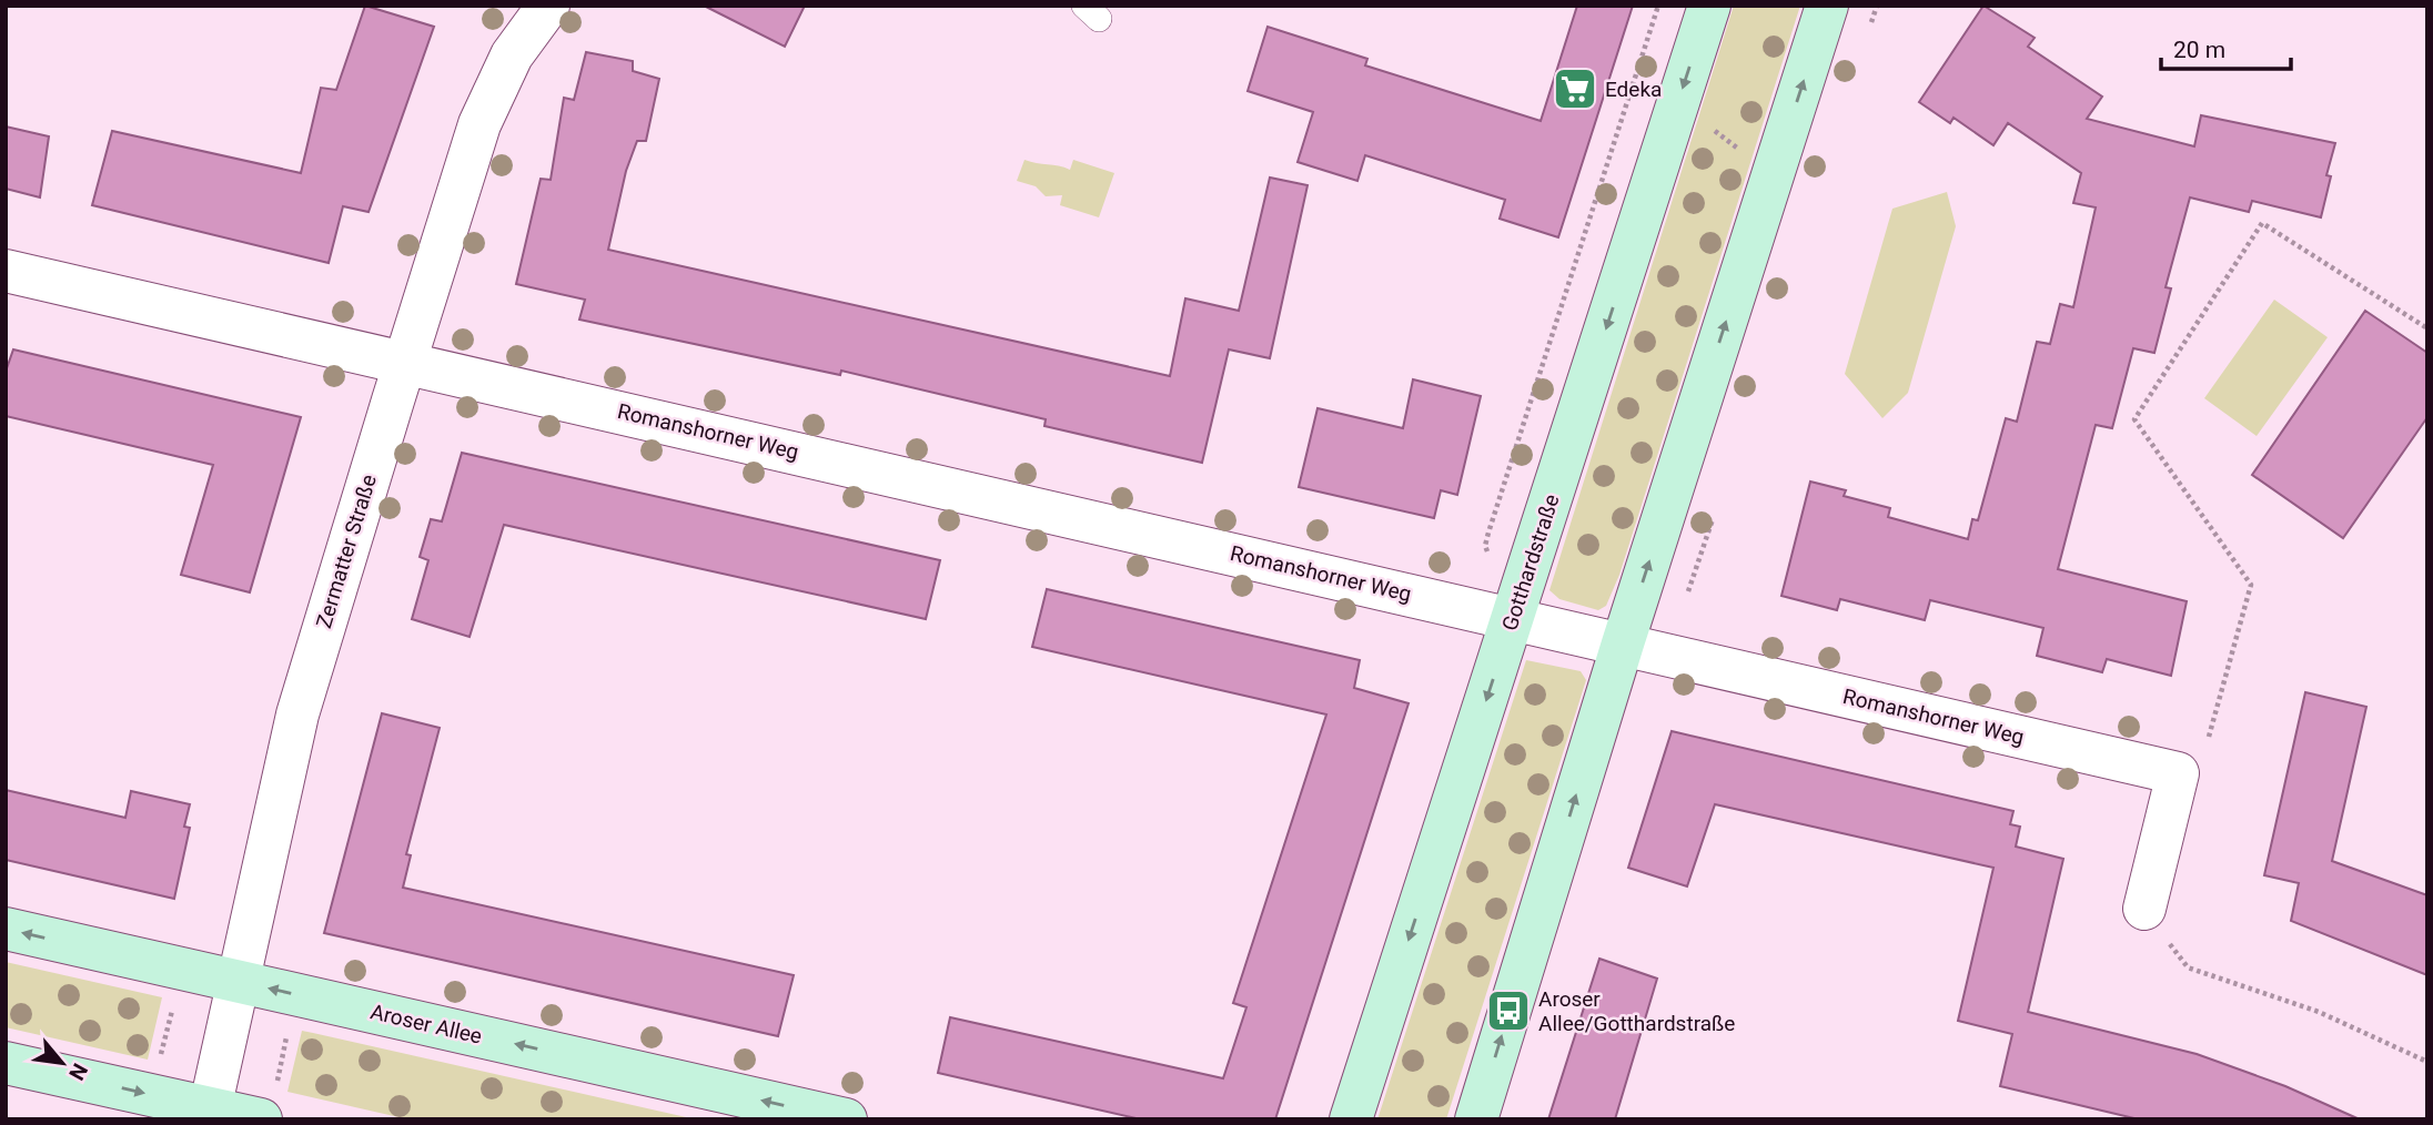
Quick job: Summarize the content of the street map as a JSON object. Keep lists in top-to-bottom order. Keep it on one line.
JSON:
{"streets":{"main road":["Gotthardstraße","Aroser Allee"],"street":["Romanshorner Weg","Zermatter Straße"]},"crossings":[["Romanshorner Weg","Zermatter Straße"],["Romanshorner Weg","Gotthardstraße"],["Zermatter Straße","Aroser Allee"]],"places":{"supermarket":["Edeka"],"bus stop":["Aroser Allee/Gotthardstraße"]},"scale_bar":"20 m","north":"bottom right"}
